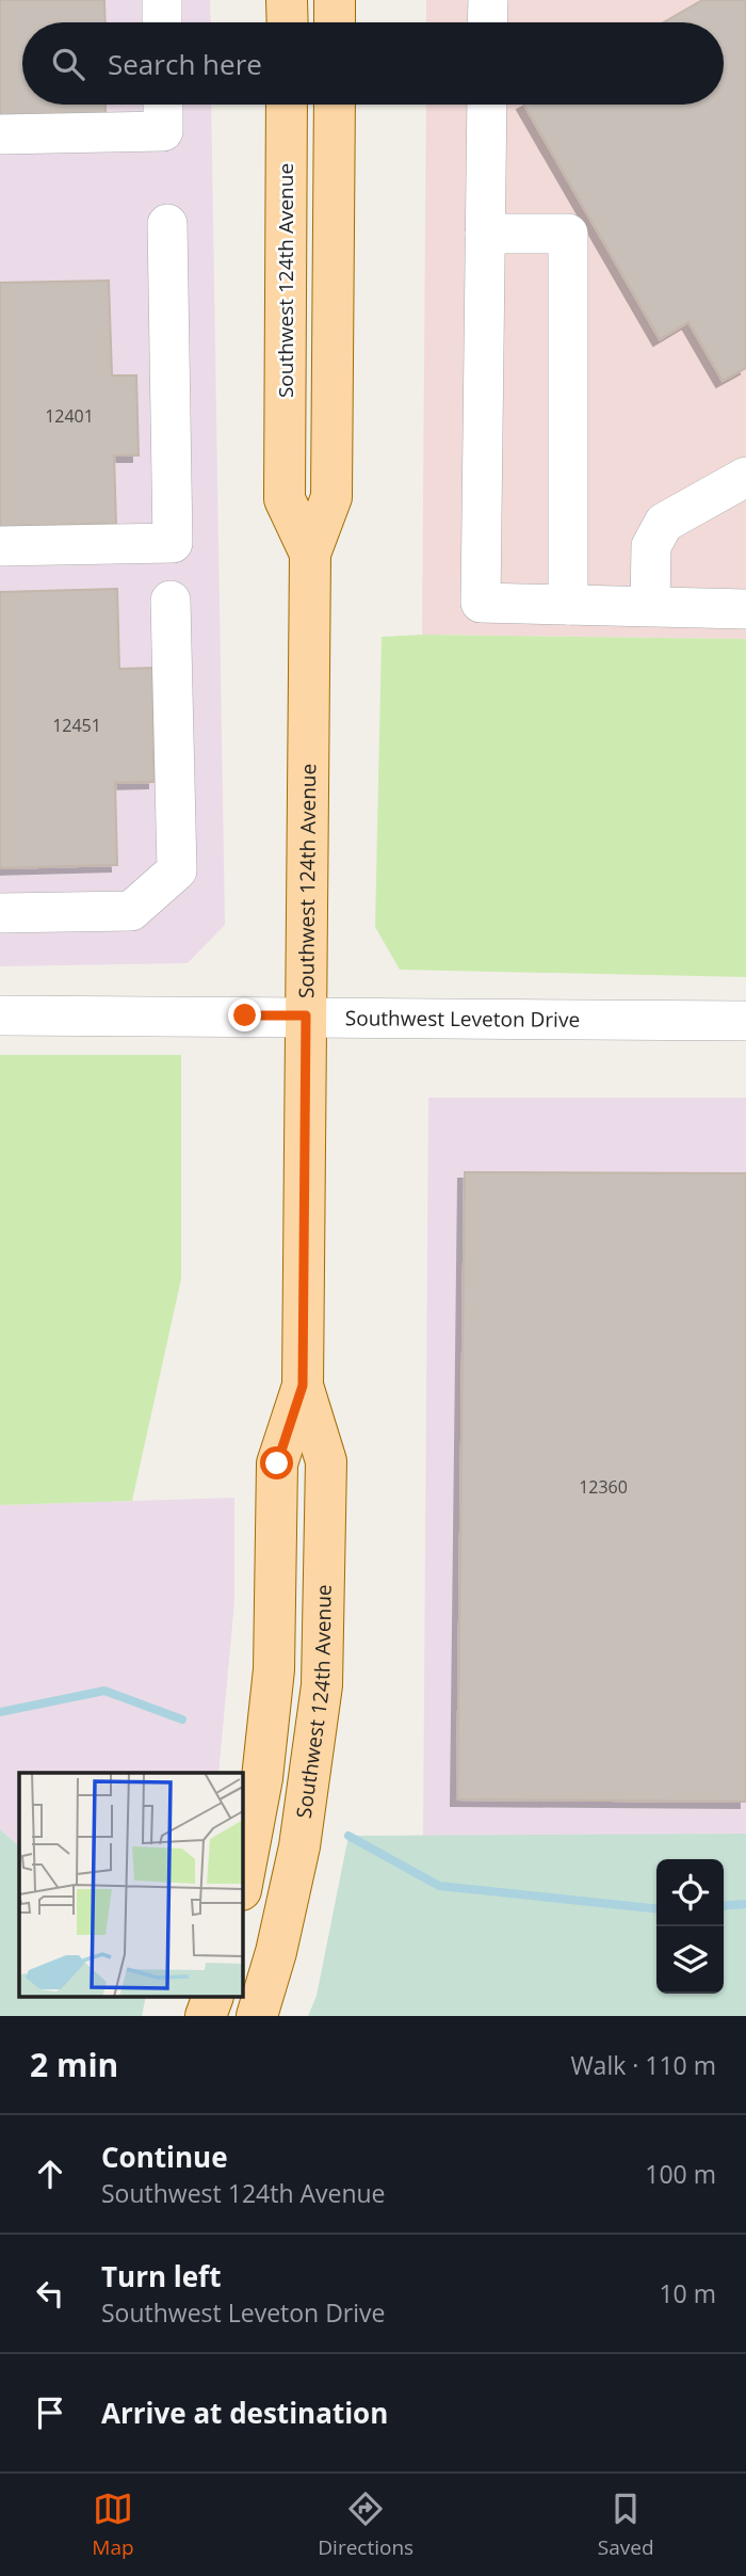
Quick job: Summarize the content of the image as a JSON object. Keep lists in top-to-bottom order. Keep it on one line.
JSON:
{"streets":{"main road":["Southwest 124th Avenue"],"street":["Southwest Leveton Drive"]},"crossings":[["Southwest 124th Avenue","Southwest Leveton Drive"]],"house_numbers":["12401","12451","12360"],"page":{"search":"Search here","heading":["2 min","Walk · 110 m"],"list":[["Continue","Southwest 124th Avenue","100 m"],["Turn left","Southwest Leveton Drive","10 m"],"Arrive at destination"],"nav":["Map","Directions","Saved"]}}
